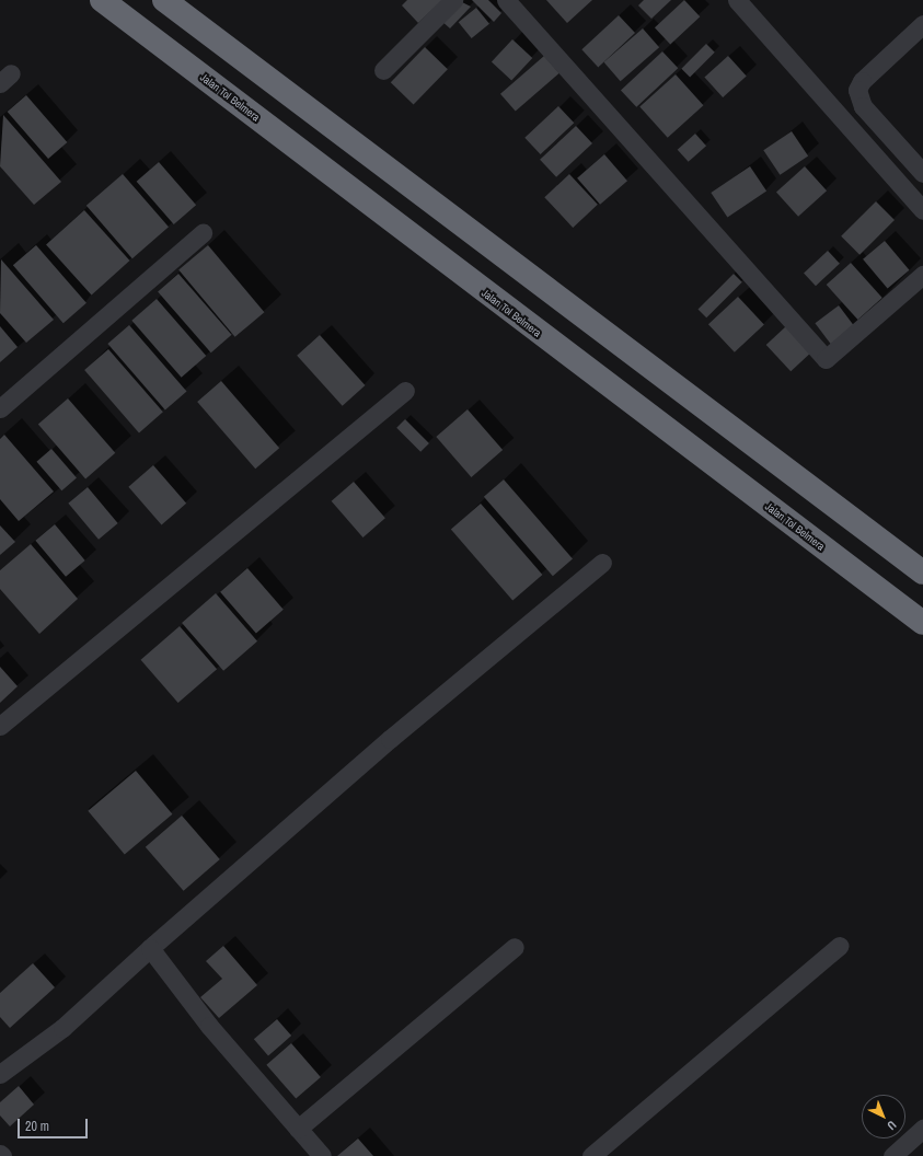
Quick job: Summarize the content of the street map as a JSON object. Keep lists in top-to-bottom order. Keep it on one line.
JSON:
{"streets":{"highway":["Jalan Tol Belmera"]},"scale_bar":"20 m","north":"bottom right"}
